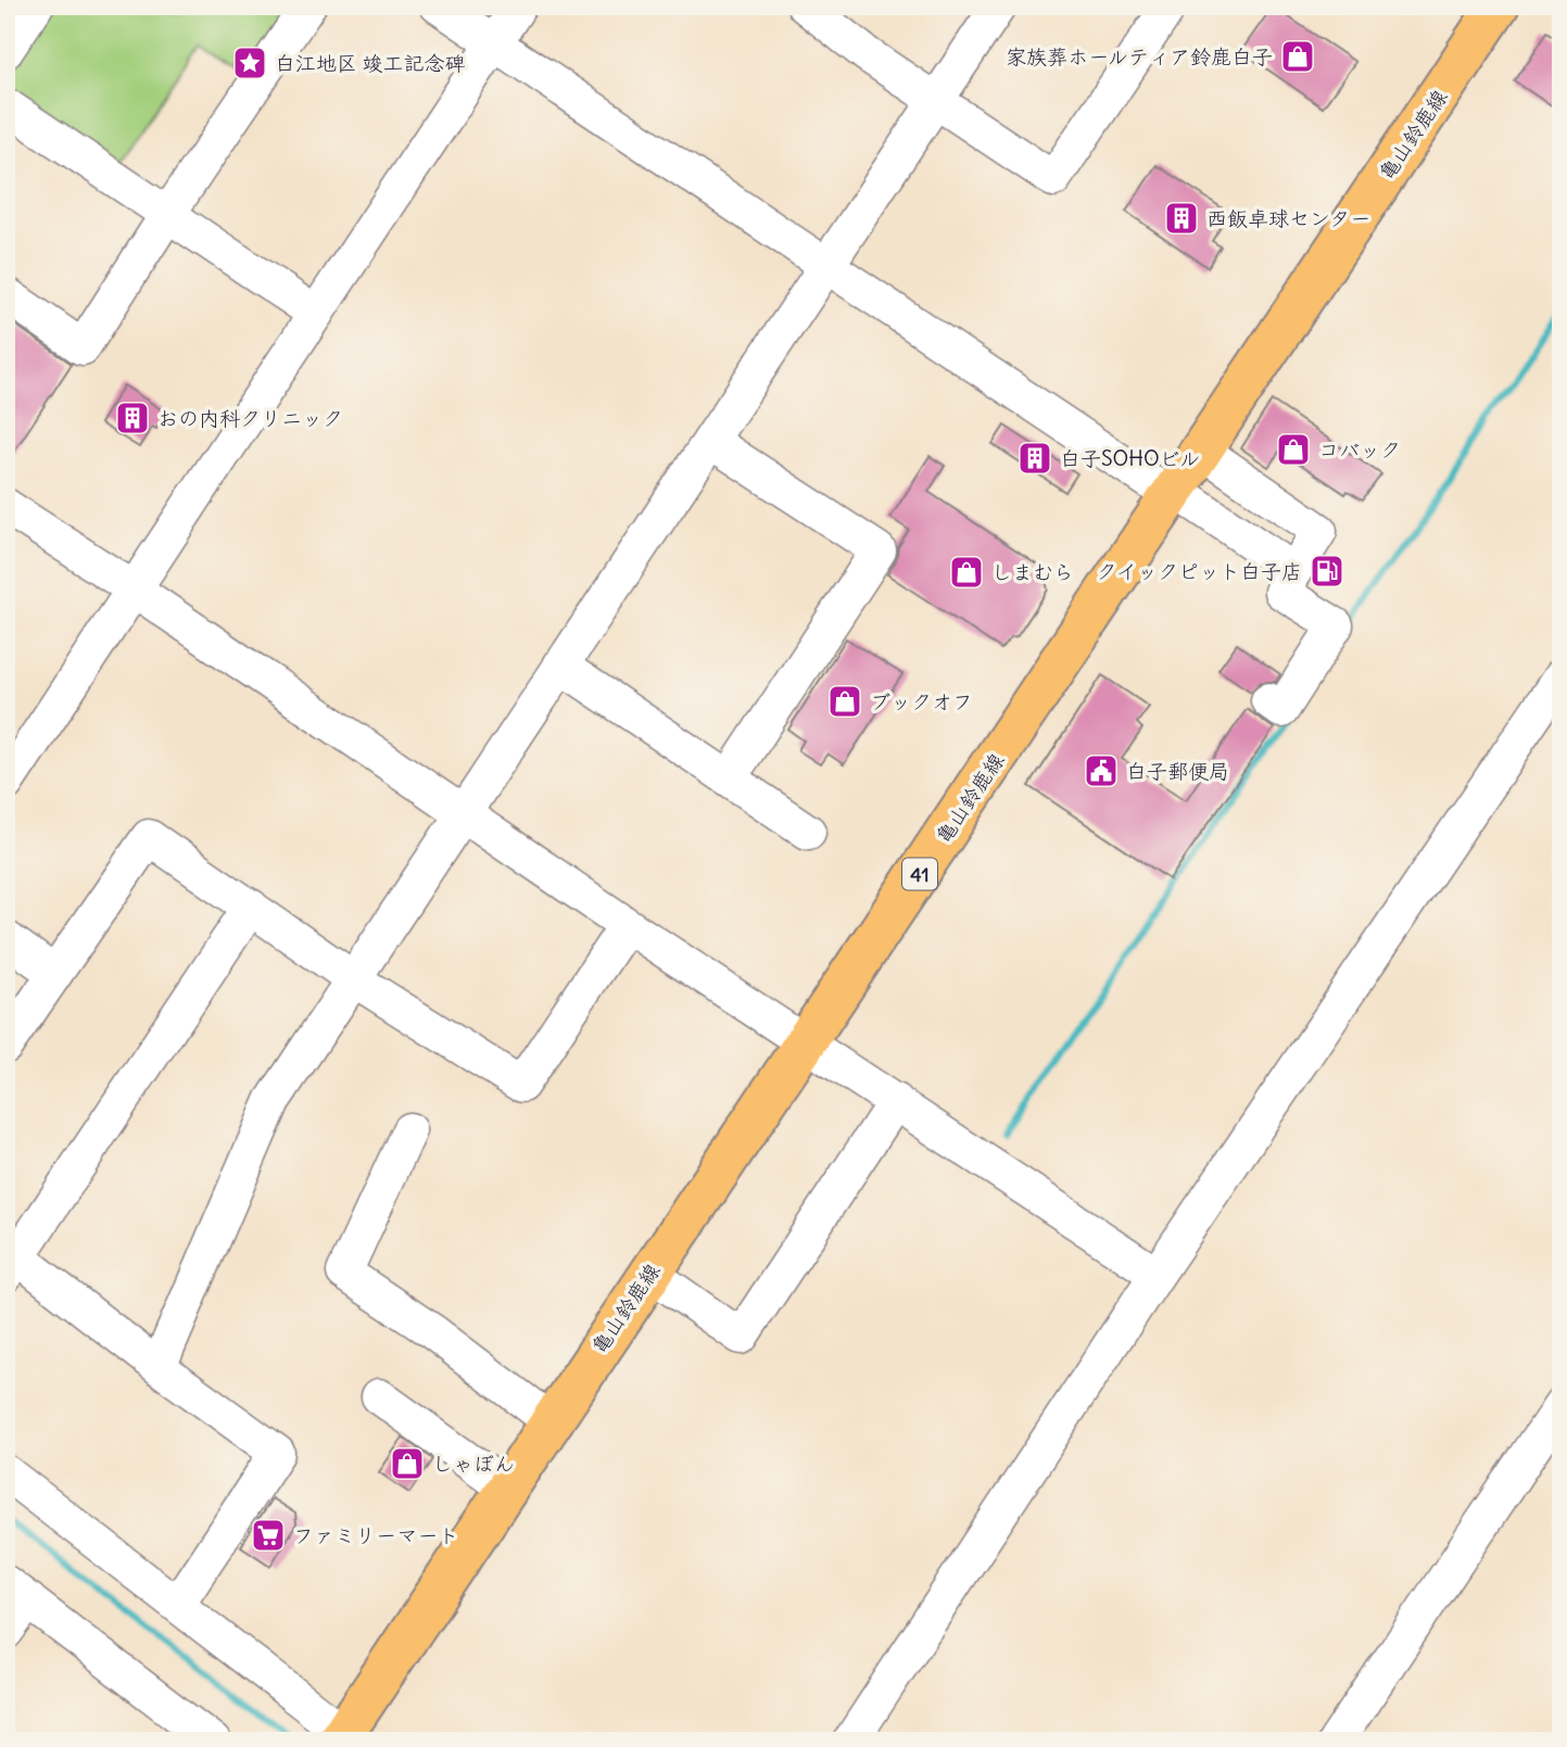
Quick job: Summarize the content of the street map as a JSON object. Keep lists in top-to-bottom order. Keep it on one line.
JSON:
{"streets":{"main road":["亀山鈴鹿線","41"]},"places":{"shop":["家族葬ホールティア鈴鹿白子","コバック","しまむら","ブックオフ","しゃぼん"],"place":["白江地区 竣工記念碑"],"building":["西飯卓球センター","おの内科クリニック","白子SOHOビル"],"fuel station":["クイックピット白子店"],"public building":["白子郵便局"],"supermarket":["ファミリーマート"]}}
